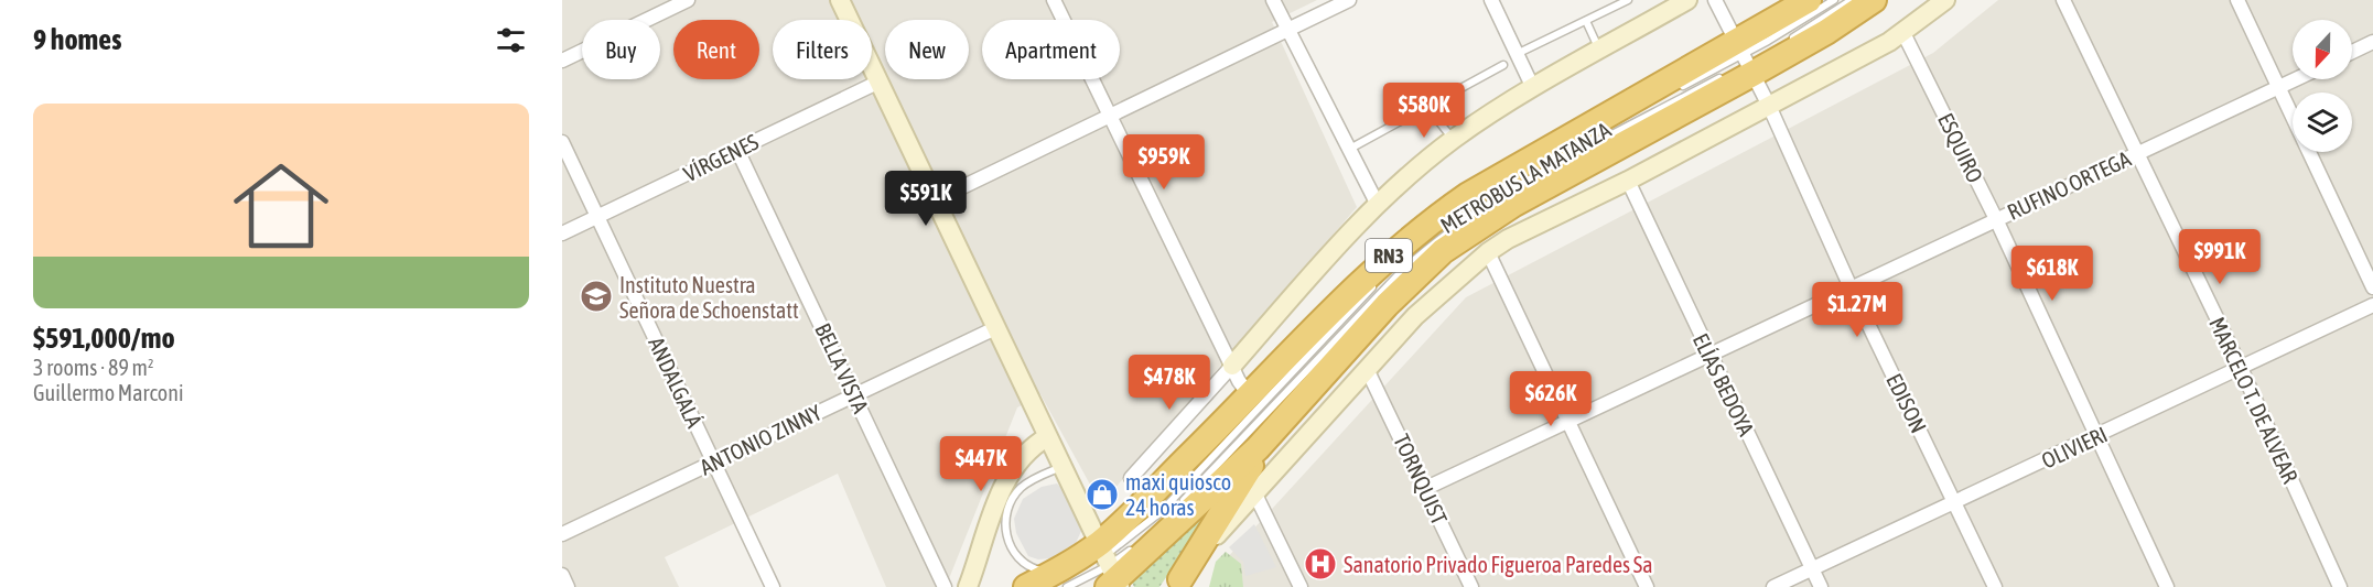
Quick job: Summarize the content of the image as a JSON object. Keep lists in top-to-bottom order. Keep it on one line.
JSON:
{"streets":{"highway":["RN3"],"street":["ESQUIRO","VÍRGENES","RUFINO ORTEGA","BELLA VISTA","ANDALGALÁ","ELÍAS BEDOYA","MARCELO T. DE ALVEAR","EDISON","ANTONIO ZINNY","OLIVIERI","TORNQUIST"],"lane":["METROBUS LA MATANZA"]},"crossings":[["ESQUIRO","RUFINO ORTEGA"],["ESQUIRO","OLIVIERI"],["VÍRGENES","BELLA VISTA"],["VÍRGENES","ANDALGALÁ"],["METROBUS LA MATANZA","RN3"],["METROBUS LA MATANZA","EDISON"],["RUFINO ORTEGA","ELÍAS BEDOYA"],["RUFINO ORTEGA","MARCELO T. DE ALVEAR"],["RUFINO ORTEGA","EDISON"],["RUFINO ORTEGA","TORNQUIST"],["RN3","EDISON"],["BELLA VISTA","ANTONIO ZINNY"],["ANDALGALÁ","ANTONIO ZINNY"],["ELÍAS BEDOYA","OLIVIERI"],["MARCELO T. DE ALVEAR","OLIVIERI"],["EDISON","OLIVIERI"]],"places":{"school or university":["Instituto Nuestra Señora de Schoenstatt"],"shop":["maxi quiosco 24 horas"],"hospital":["Sanatorio Privado Figueroa Paredes Sa"]},"north":"bottom","page":{"heading":"9 homes","chip":["Buy","Rent","Filters","New","Apartment"],"list":[{"name":"$591,000/mo","note":"3 rooms · 89 m² · Guillermo Marconi"}],"price":["$580K","$959K","$591K","$991K","$618K","$1.27M","$478K","$626K","$447K"]}}
